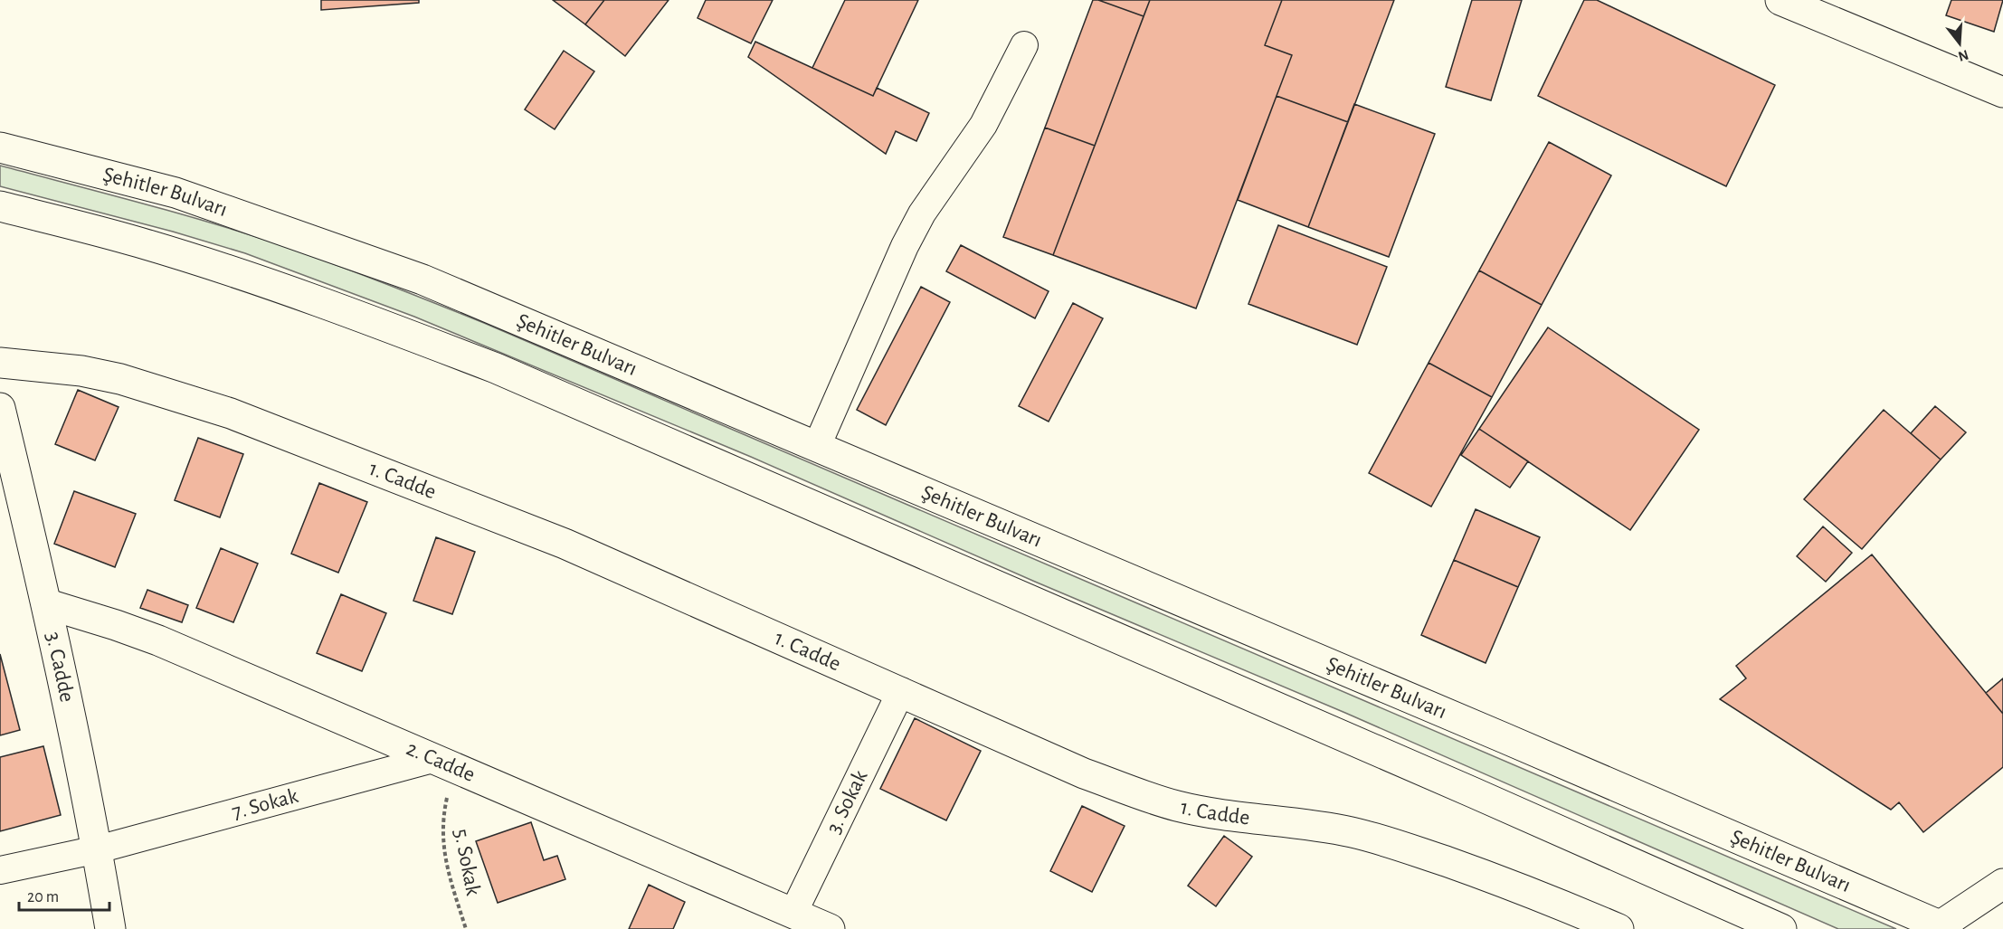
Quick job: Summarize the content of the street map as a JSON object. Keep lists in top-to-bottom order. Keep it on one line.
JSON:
{"streets":{"main road":["Şehitler Bulvarı","1. Cadde","3. Cadde","2. Cadde"],"street":["3. Sokak","7. Sokak"],"path":["5. Sokak"]},"crossings":[["1. Cadde","3. Sokak"],["3. Cadde","2. Cadde"],["3. Cadde","7. Sokak"],["2. Cadde","3. Sokak"],["2. Cadde","7. Sokak"],["2. Cadde","5. Sokak"],["7. Sokak","5. Sokak"]],"scale_bar":"20 m","north":"bottom"}
